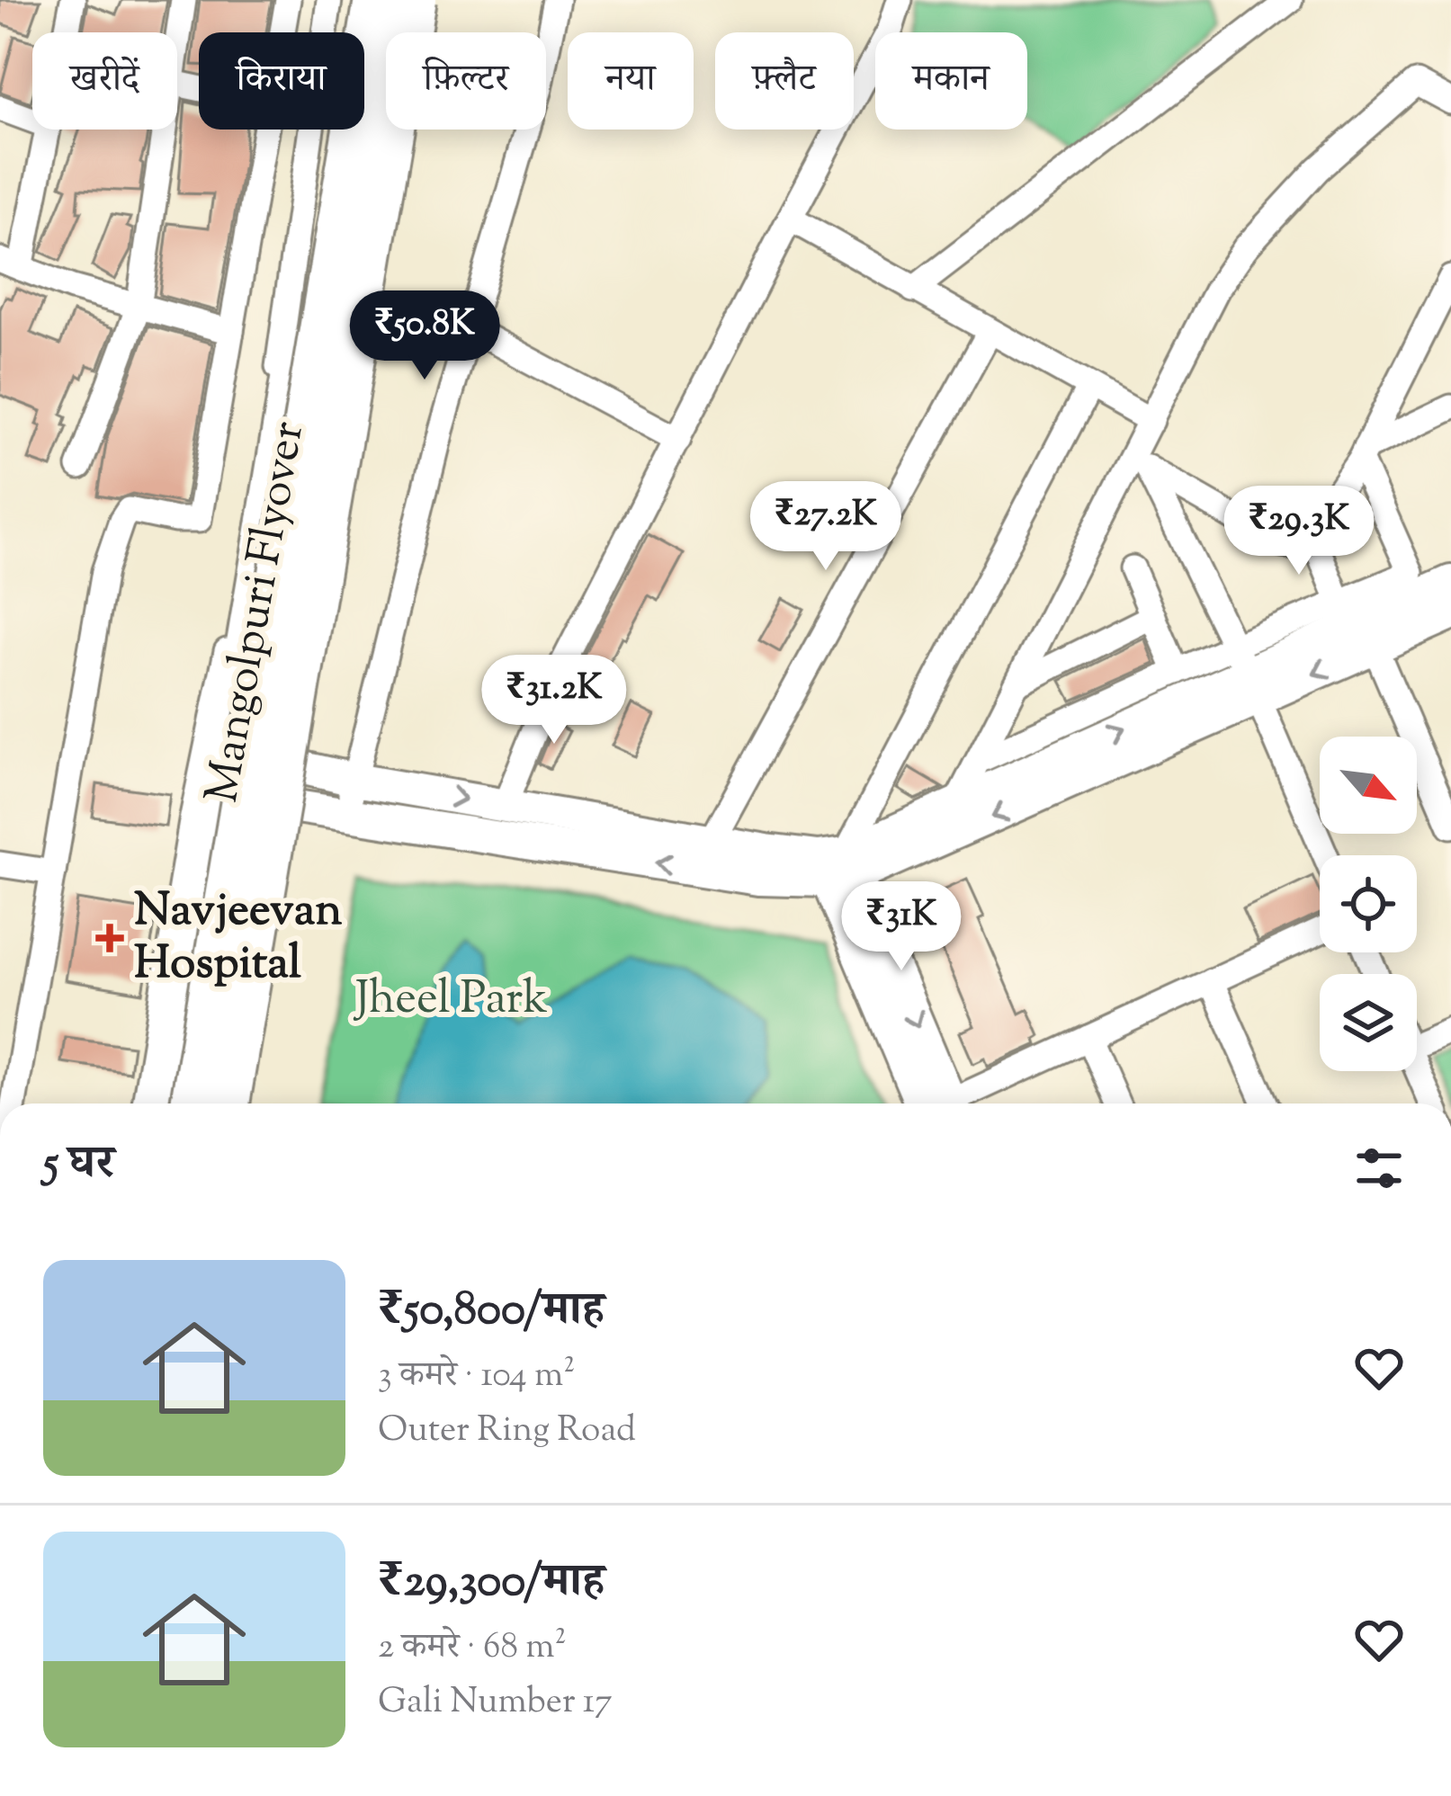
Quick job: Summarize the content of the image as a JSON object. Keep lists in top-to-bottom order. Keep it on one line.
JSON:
{"streets":{"highway":["Mangolpuri Flyover"]},"parks":["Jheel Park"],"places":{"health":["Navjeevan Hospital"]},"north":"bottom right","page":{"chip":["खरीदें","किराया","फ़िल्टर","नया","फ़्लैट","मकान"],"price":["₹50.8K","₹27.2K","₹29.3K","₹31.2K","₹31K"],"heading":"5 घर","list":[{"name":"₹50,800/माह","note":"3 कमरे · 104 m² · Outer Ring Road"},{"name":"₹29,300/माह","note":"2 कमरे · 68 m² · Gali Number 17"}]}}
